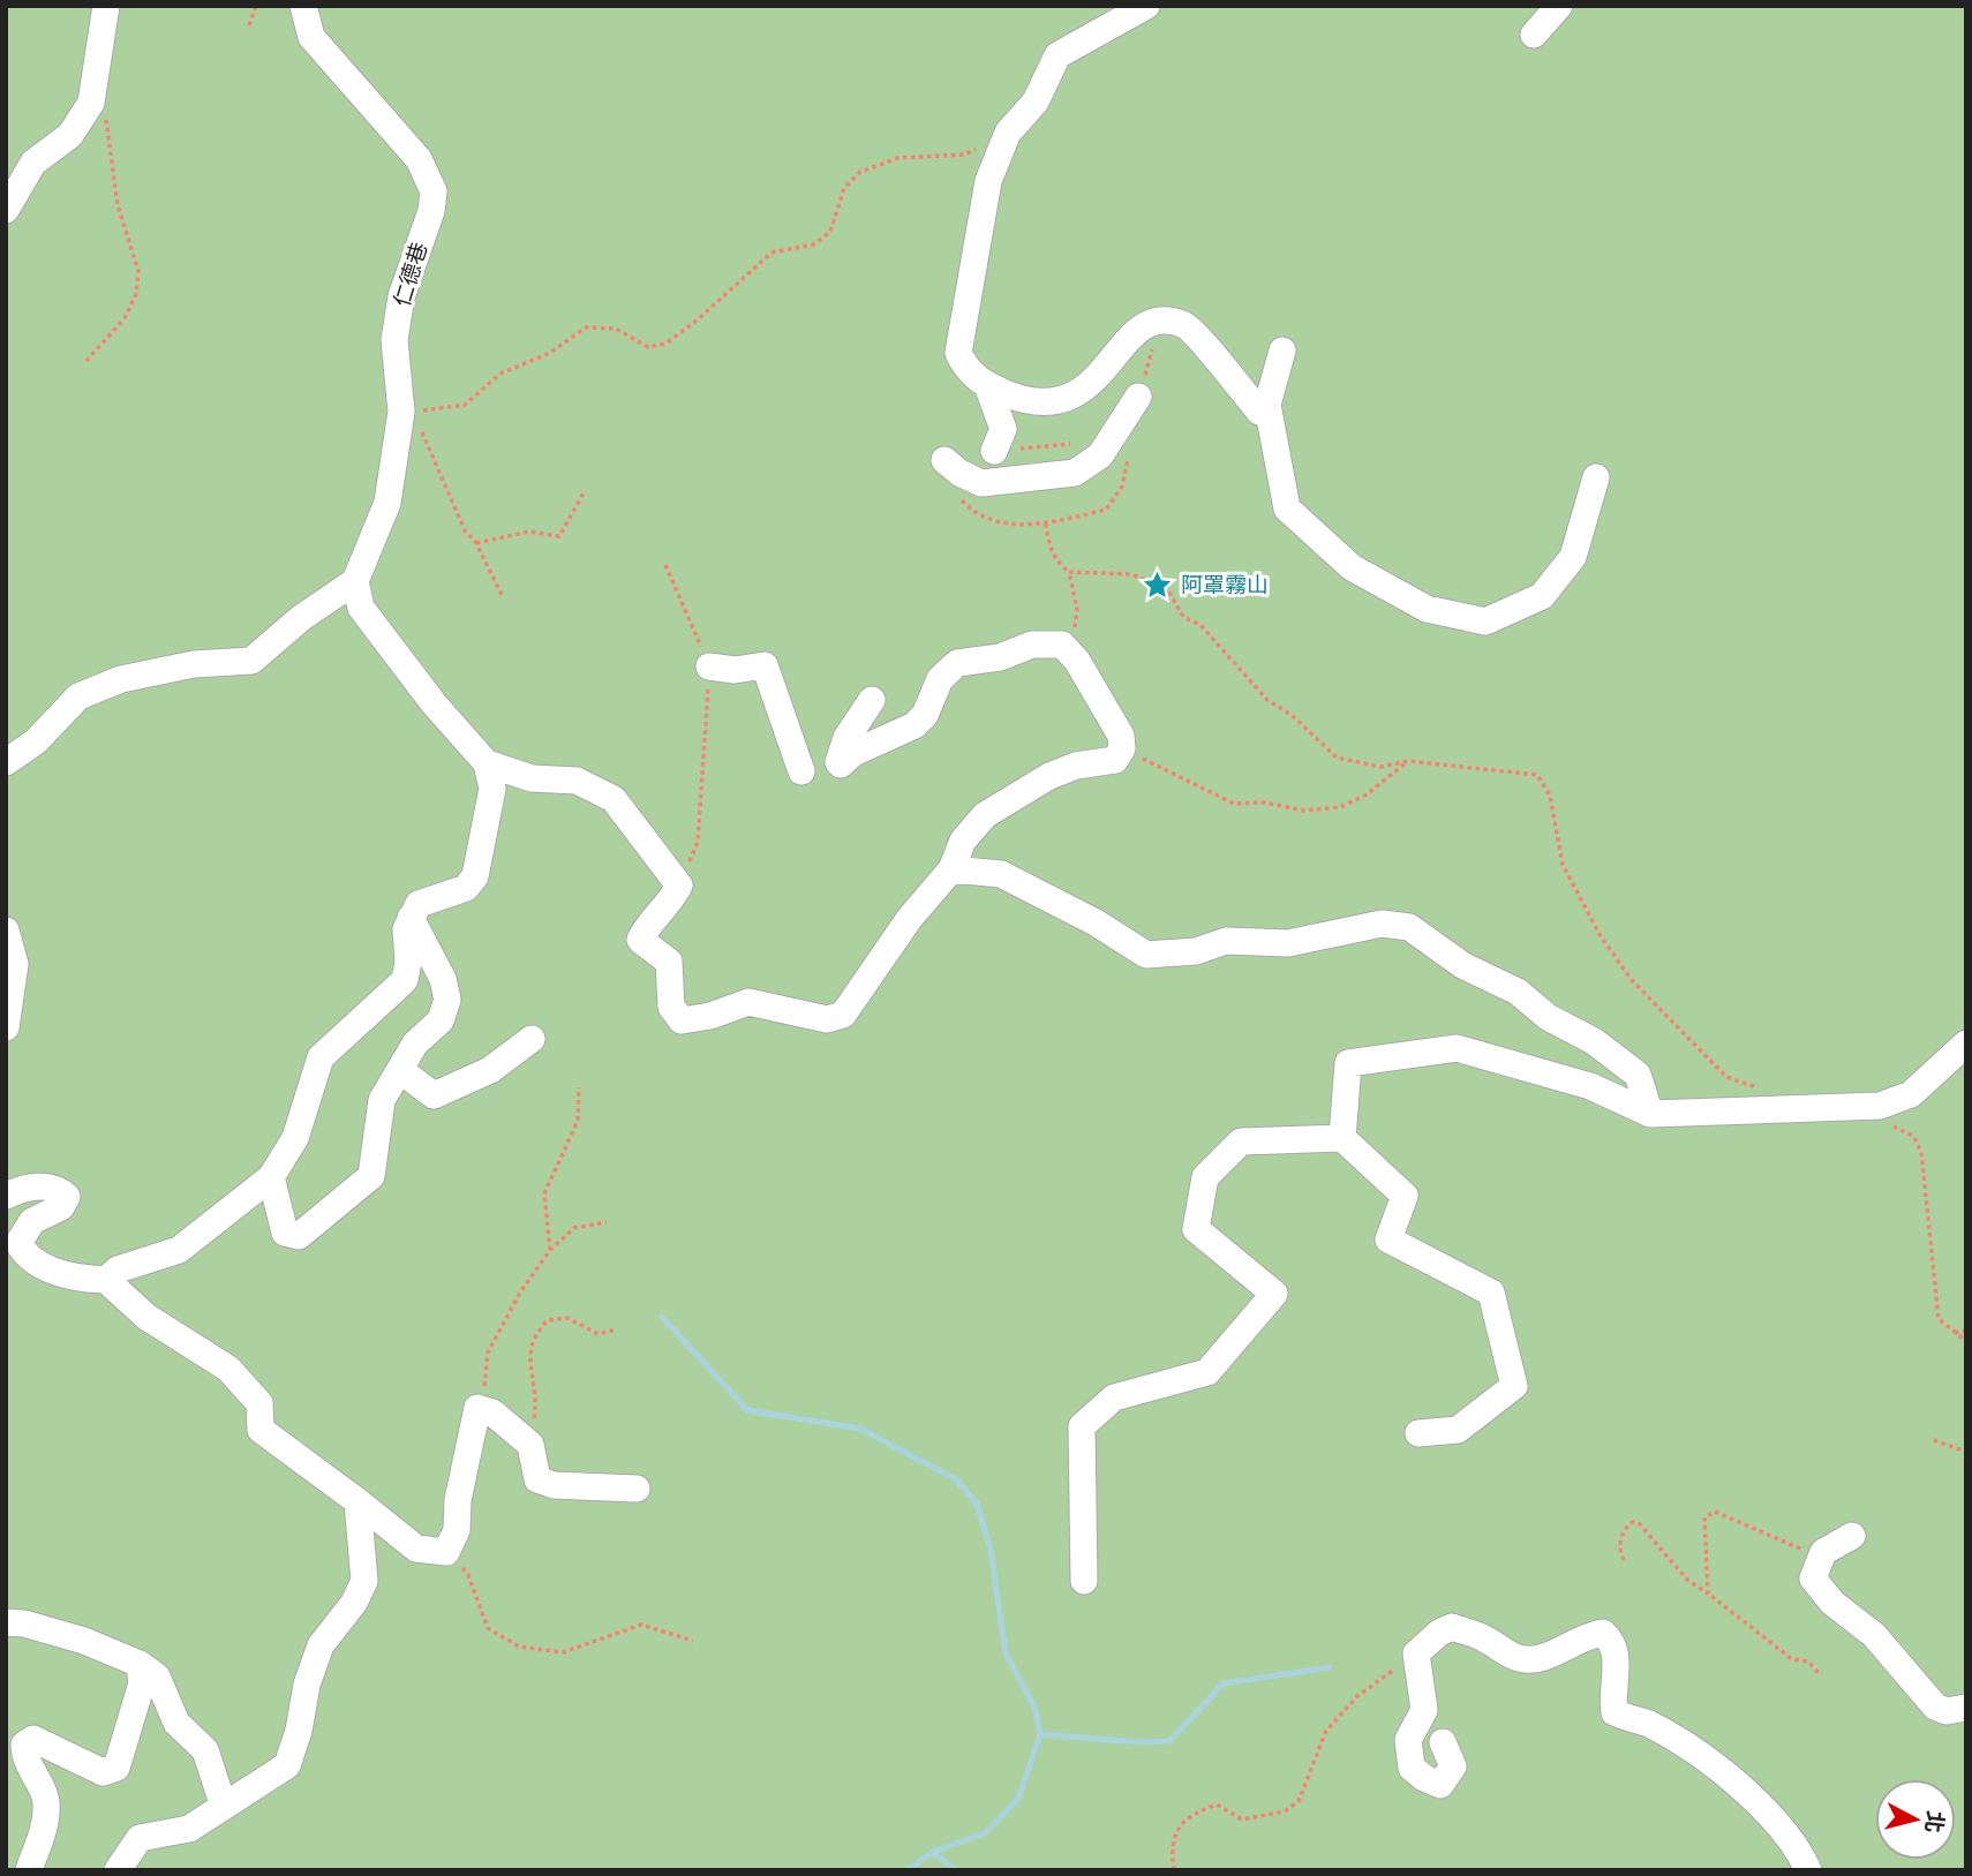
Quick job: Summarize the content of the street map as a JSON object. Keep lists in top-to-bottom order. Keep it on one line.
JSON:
{"streets":{"street":["仁德巷"]},"places":{"place":["阿罩霧山"]},"north":"right"}
